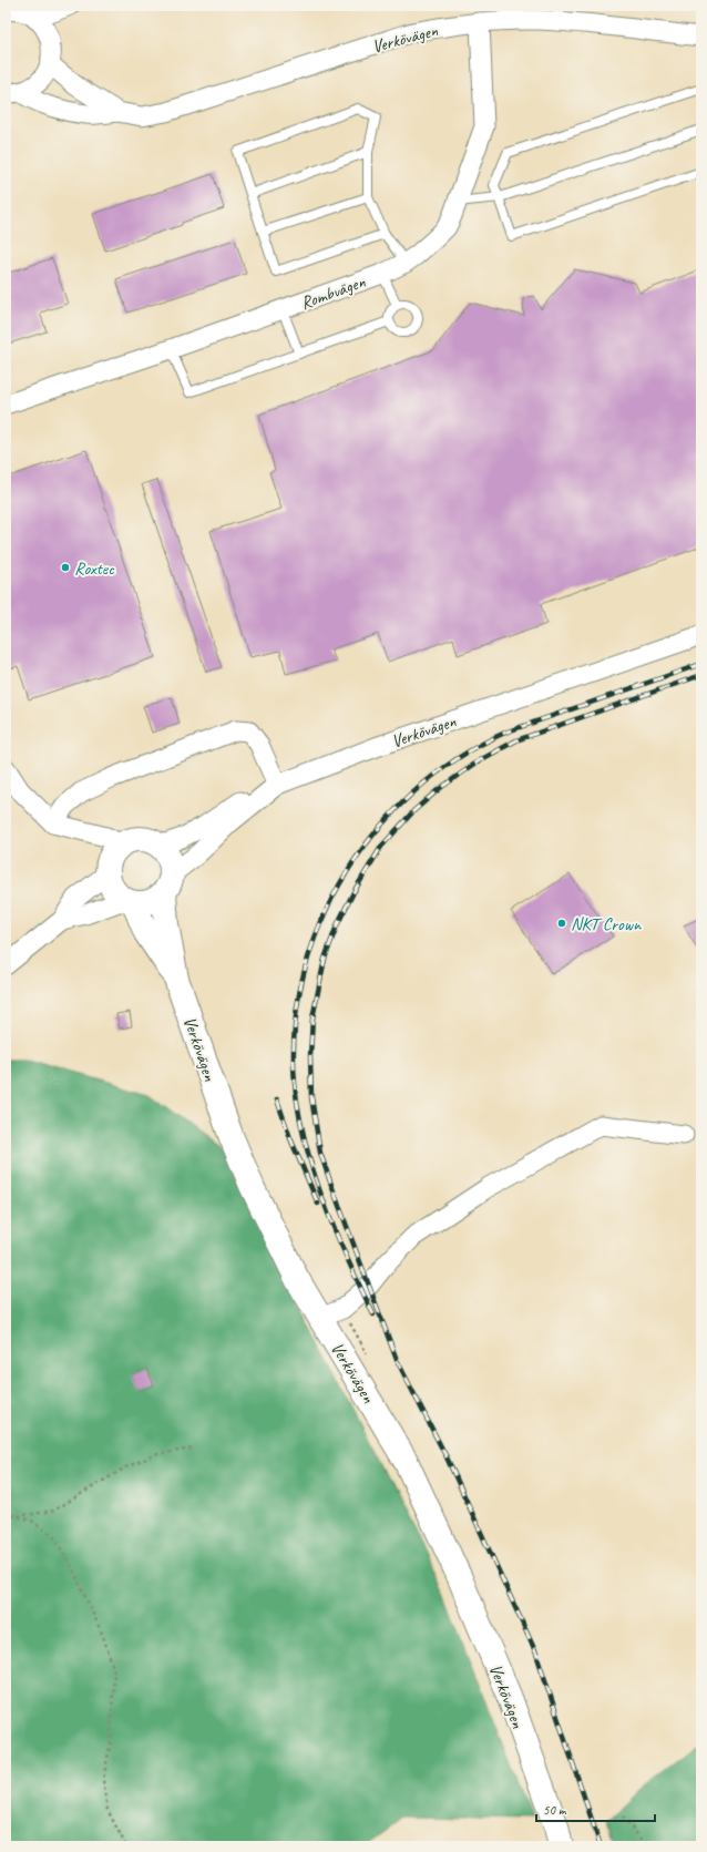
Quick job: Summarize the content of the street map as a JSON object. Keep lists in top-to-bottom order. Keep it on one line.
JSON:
{"streets":{"main road":["Verkövägen"],"street":["Rombvägen"]},"crossings":[["Verkövägen","Rombvägen"]],"places":["Roxtec","NKT Crown"],"scale_bar":"50 m"}
